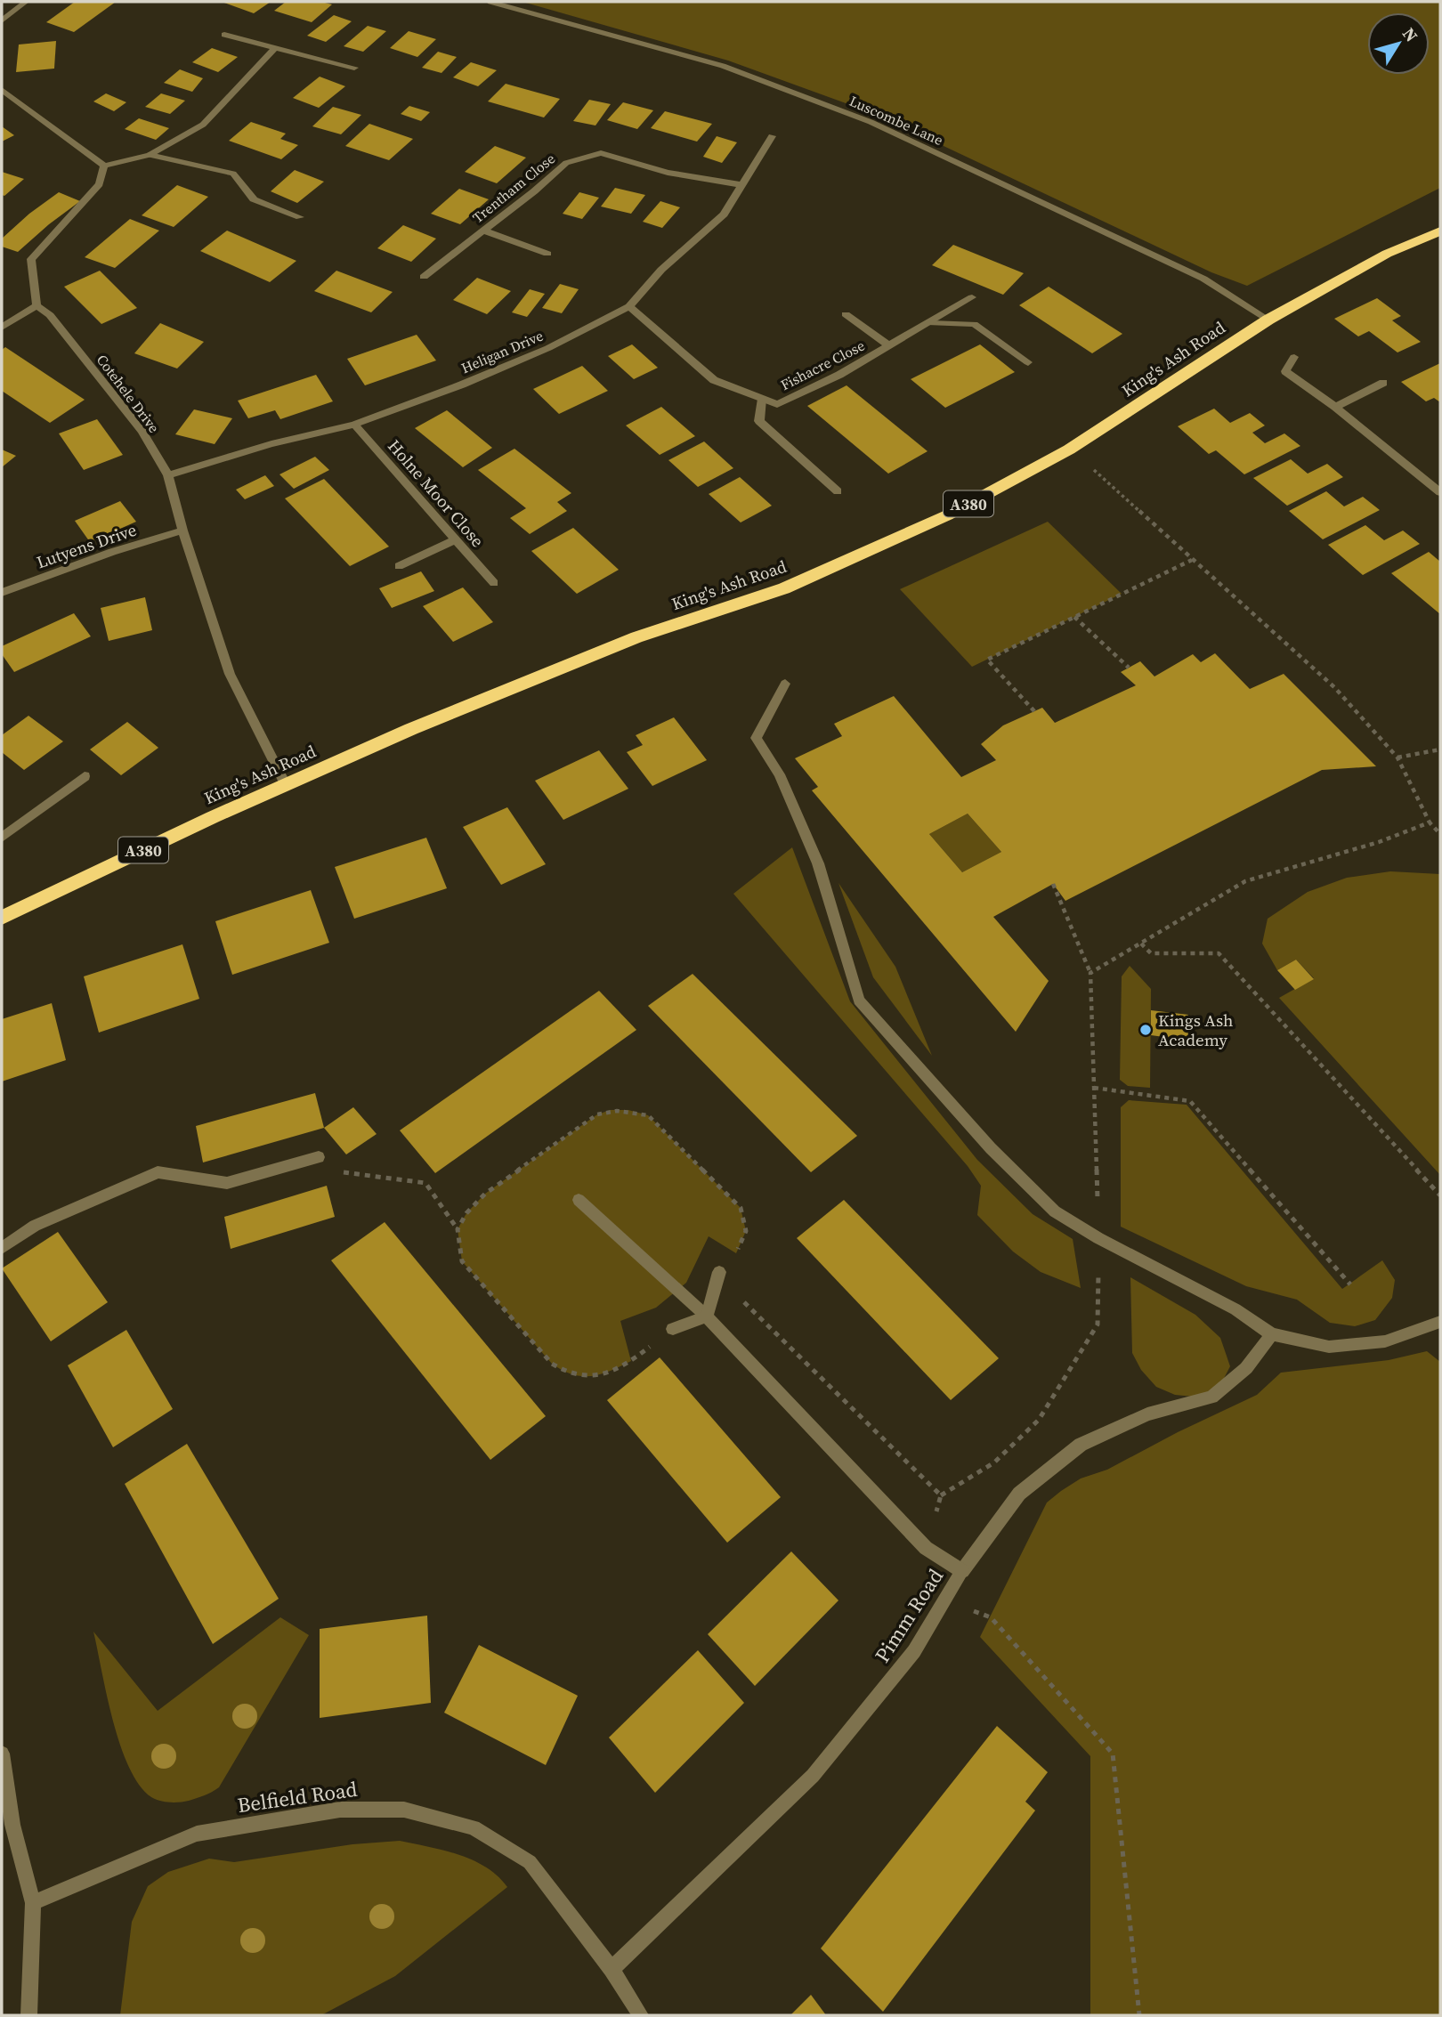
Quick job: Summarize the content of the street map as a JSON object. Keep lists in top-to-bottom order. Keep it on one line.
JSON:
{"streets":{"highway":["King's Ash Road","A380"],"street":["Luscombe Lane","Trentham Close","Heligan Drive","Fishacre Close","Cotehele Drive","Holne Moor Close","Lutyens Drive","Pimm Road","Belfield Road"]},"crossings":[["Luscombe Lane","King's Ash Road"],["Trentham Close","Heligan Drive"],["Heligan Drive","Fishacre Close"],["Heligan Drive","Cotehele Drive"],["Heligan Drive","Holne Moor Close"],["King's Ash Road","Cotehele Drive"],["Cotehele Drive","Lutyens Drive"],["Pimm Road","Belfield Road"]],"places":["Kings Ash Academy"],"north":"top right"}
